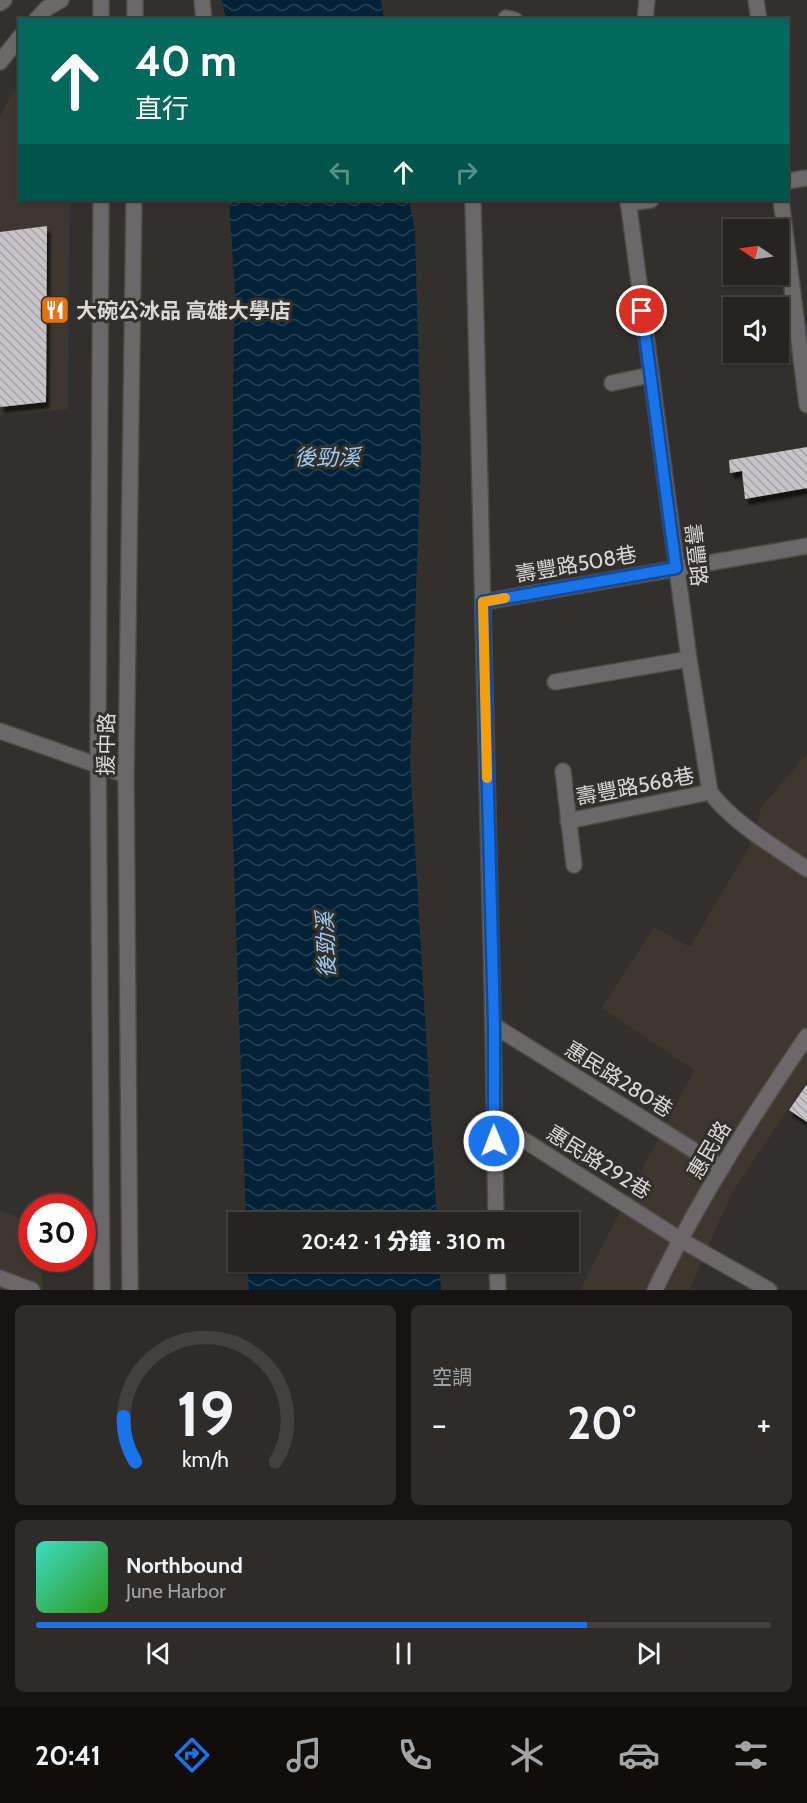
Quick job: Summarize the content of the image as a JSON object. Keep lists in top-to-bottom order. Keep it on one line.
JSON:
{"streets":{"street":["壽豐路","壽豐路508巷","援中路","壽豐路568巷","惠民路280巷","惠民路","惠民路292巷"]},"crossings":[["壽豐路","壽豐路508巷"],["壽豐路","壽豐路568巷"],["惠民路280巷","惠民路"],["惠民路","惠民路292巷"]],"water":["後勁溪"],"places":{"restaurant":["大碗公冰品 高雄大學店"]},"north":"left","page":{"turn":["40 m","直行"],"limit":"30","trip":"20:42 · 1 分鐘 · 310 m","tile":"空調","heat":["−","20°","+"],"song":["Northbound","June Harbor"],"tabs":"20:41","gauge":["19","km/h"]}}
